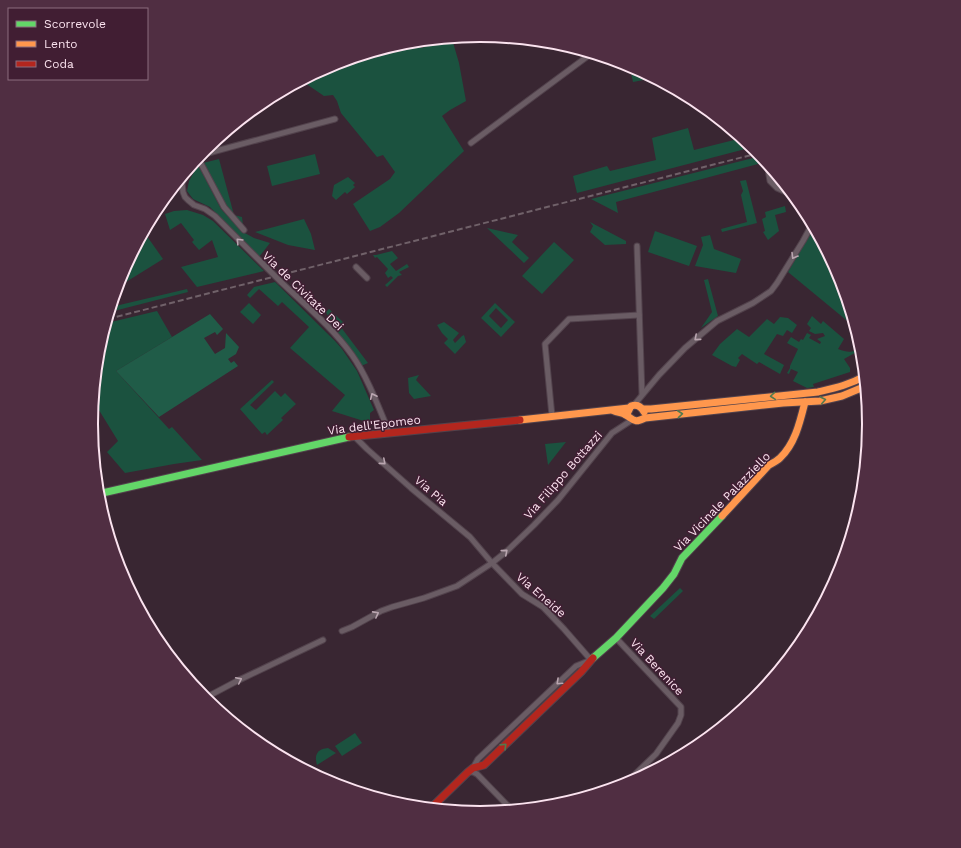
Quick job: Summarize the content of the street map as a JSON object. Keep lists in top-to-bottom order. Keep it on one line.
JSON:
{"streets":{"street":["Via de Civitate Dei","Via dell'Epomeo","Via Filippo Bottazzi","Via Pia","Via Vicinale Palazziello","Via Eneide","Via Berenice"]},"crossings":[["Via de Civitate Dei","Via dell'Epomeo"],["Via dell'Epomeo","Via Filippo Bottazzi"],["Via dell'Epomeo","Via Pia"],["Via Filippo Bottazzi","Via Pia"],["Via Filippo Bottazzi","Via Eneide"],["Via Pia","Via Eneide"],["Via Vicinale Palazziello","Via Eneide"],["Via Vicinale Palazziello","Via Berenice"]],"one_way":["Via de Civitate Dei","Via Filippo Bottazzi","Via Pia"],"legend":["Scorrevole","Lento","Coda"]}
